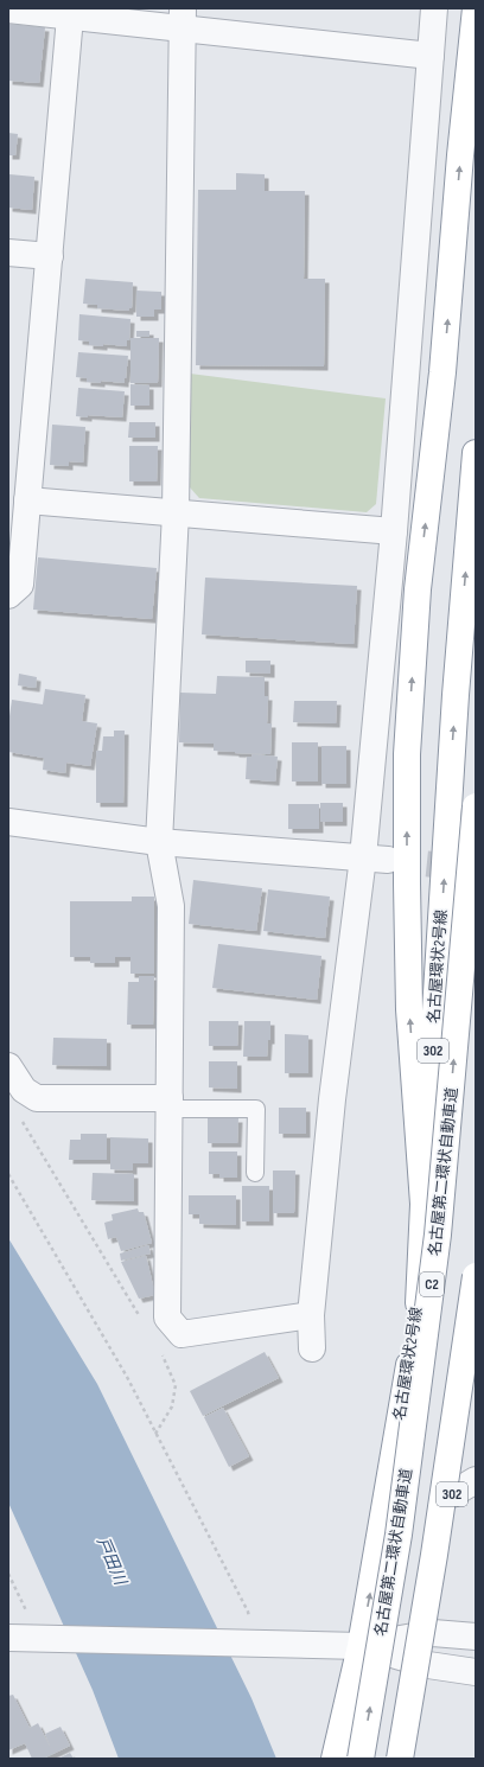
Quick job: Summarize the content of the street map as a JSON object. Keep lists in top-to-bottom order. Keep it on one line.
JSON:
{"streets":{"highway":["名古屋環状2号線","302","名古屋第二環状自動車道","C2"]},"water":["戸田川"]}
